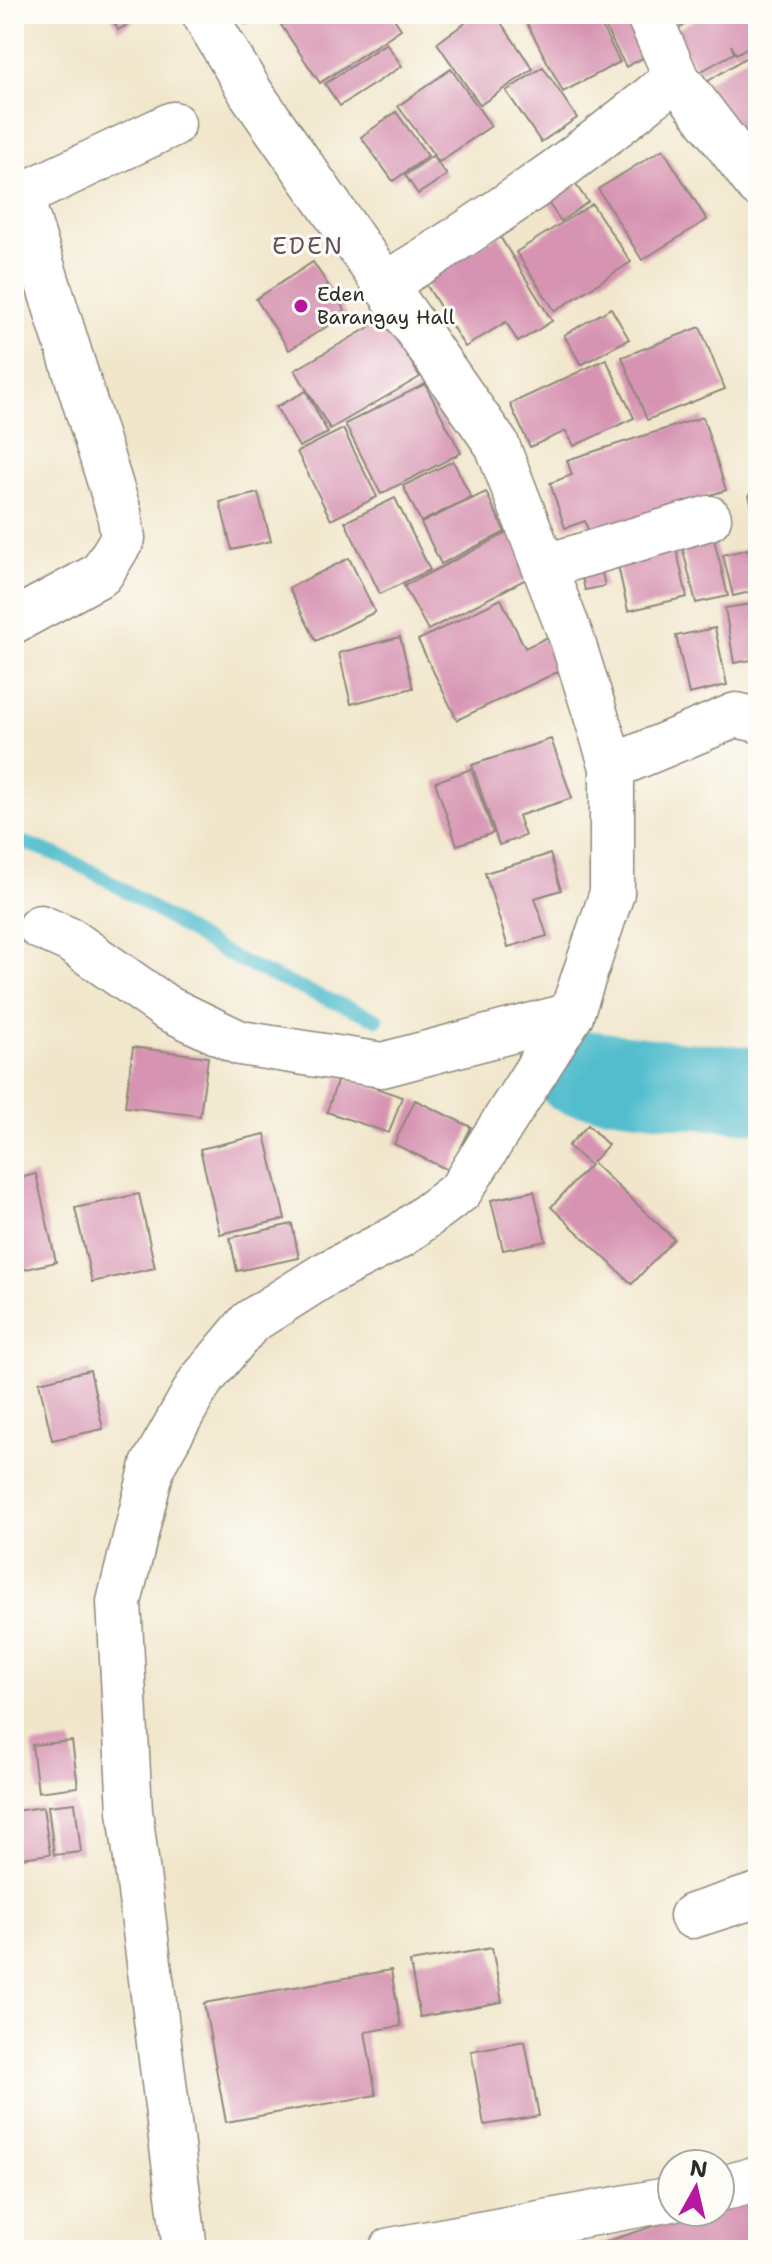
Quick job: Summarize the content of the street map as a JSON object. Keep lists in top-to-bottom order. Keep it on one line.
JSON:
{"districts":["EDEN"],"places":["Eden Barangay Hall"],"north":"top"}
